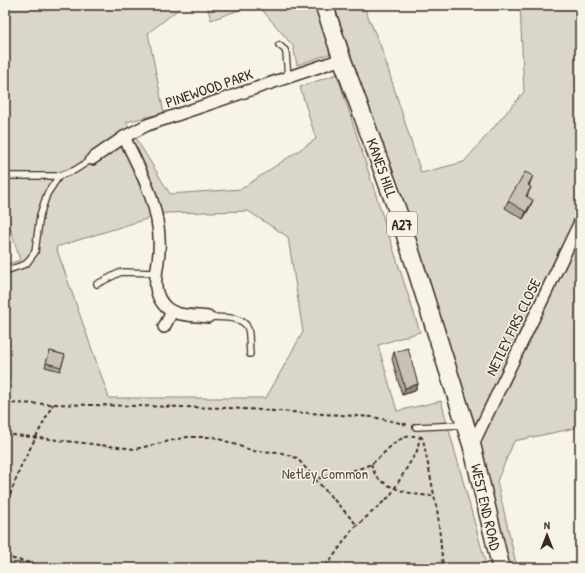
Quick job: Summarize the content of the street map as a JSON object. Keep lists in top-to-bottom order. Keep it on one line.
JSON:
{"streets":{"main road":["KANES HILL","A27","WEST END ROAD"],"street":["PINEWOOD PARK","NETLEY FIRS CLOSE"]},"crossings":[["PINEWOOD PARK","KANES HILL"],["KANES HILL","NETLEY FIRS CLOSE"],["KANES HILL","WEST END ROAD"],["NETLEY FIRS CLOSE","WEST END ROAD"]],"parks":["Netley Common"],"north":"top"}
